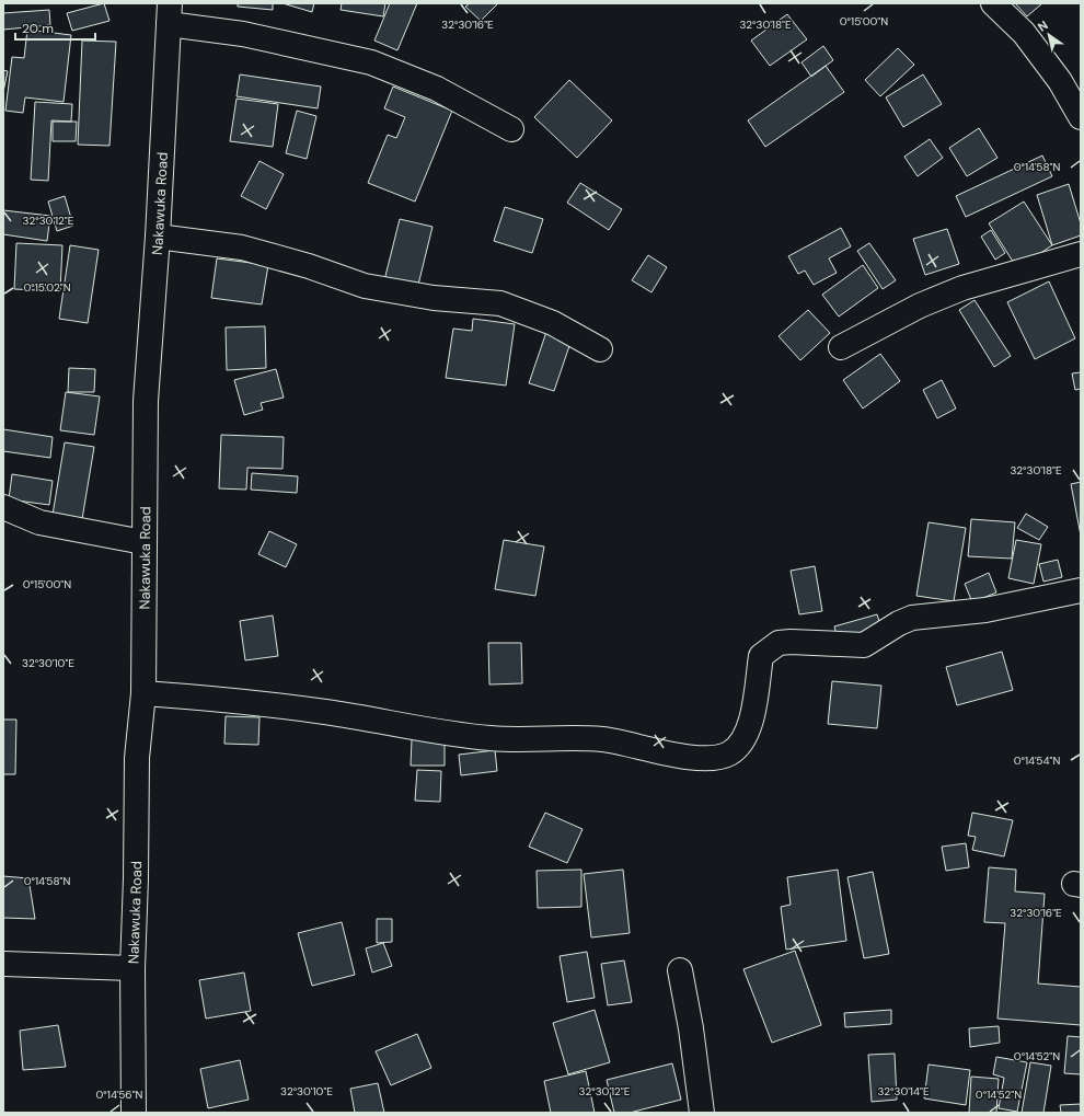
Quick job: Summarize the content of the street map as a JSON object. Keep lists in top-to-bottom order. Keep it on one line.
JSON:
{"streets":{"street":["Nakawuka Road"]},"scale_bar":"20 m","north":"top left","coordinates":["0°15'00\"N","32°30'16\"E","32°30'18\"E","0°14'58\"N","32°30'12\"E","0°15'02\"N","32°30'10\"E","0°14'54\"N","0°14'52\"N","32°30'14\"E","0°14'56\"N"]}
